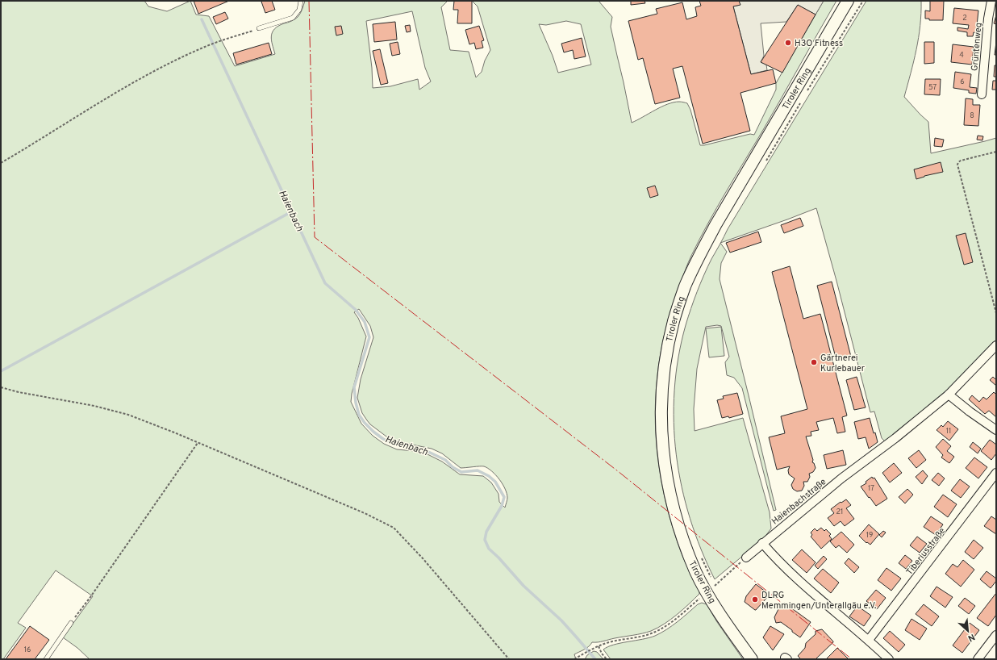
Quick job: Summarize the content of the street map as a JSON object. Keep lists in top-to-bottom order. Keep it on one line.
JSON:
{"streets":{"main road":["Tiroler Ring"],"street":["Grüntenweg","Haienbachstraße","Tiberiusstraße"]},"water":["Haienbach"],"places":["H3O Fitness","Gärtnerei Kurlebauer","DLRG Memmingen/Unterallgäu e.V."],"house_numbers":["2","4","6","57","8","11","17","21","19","16"],"north":"bottom right"}
